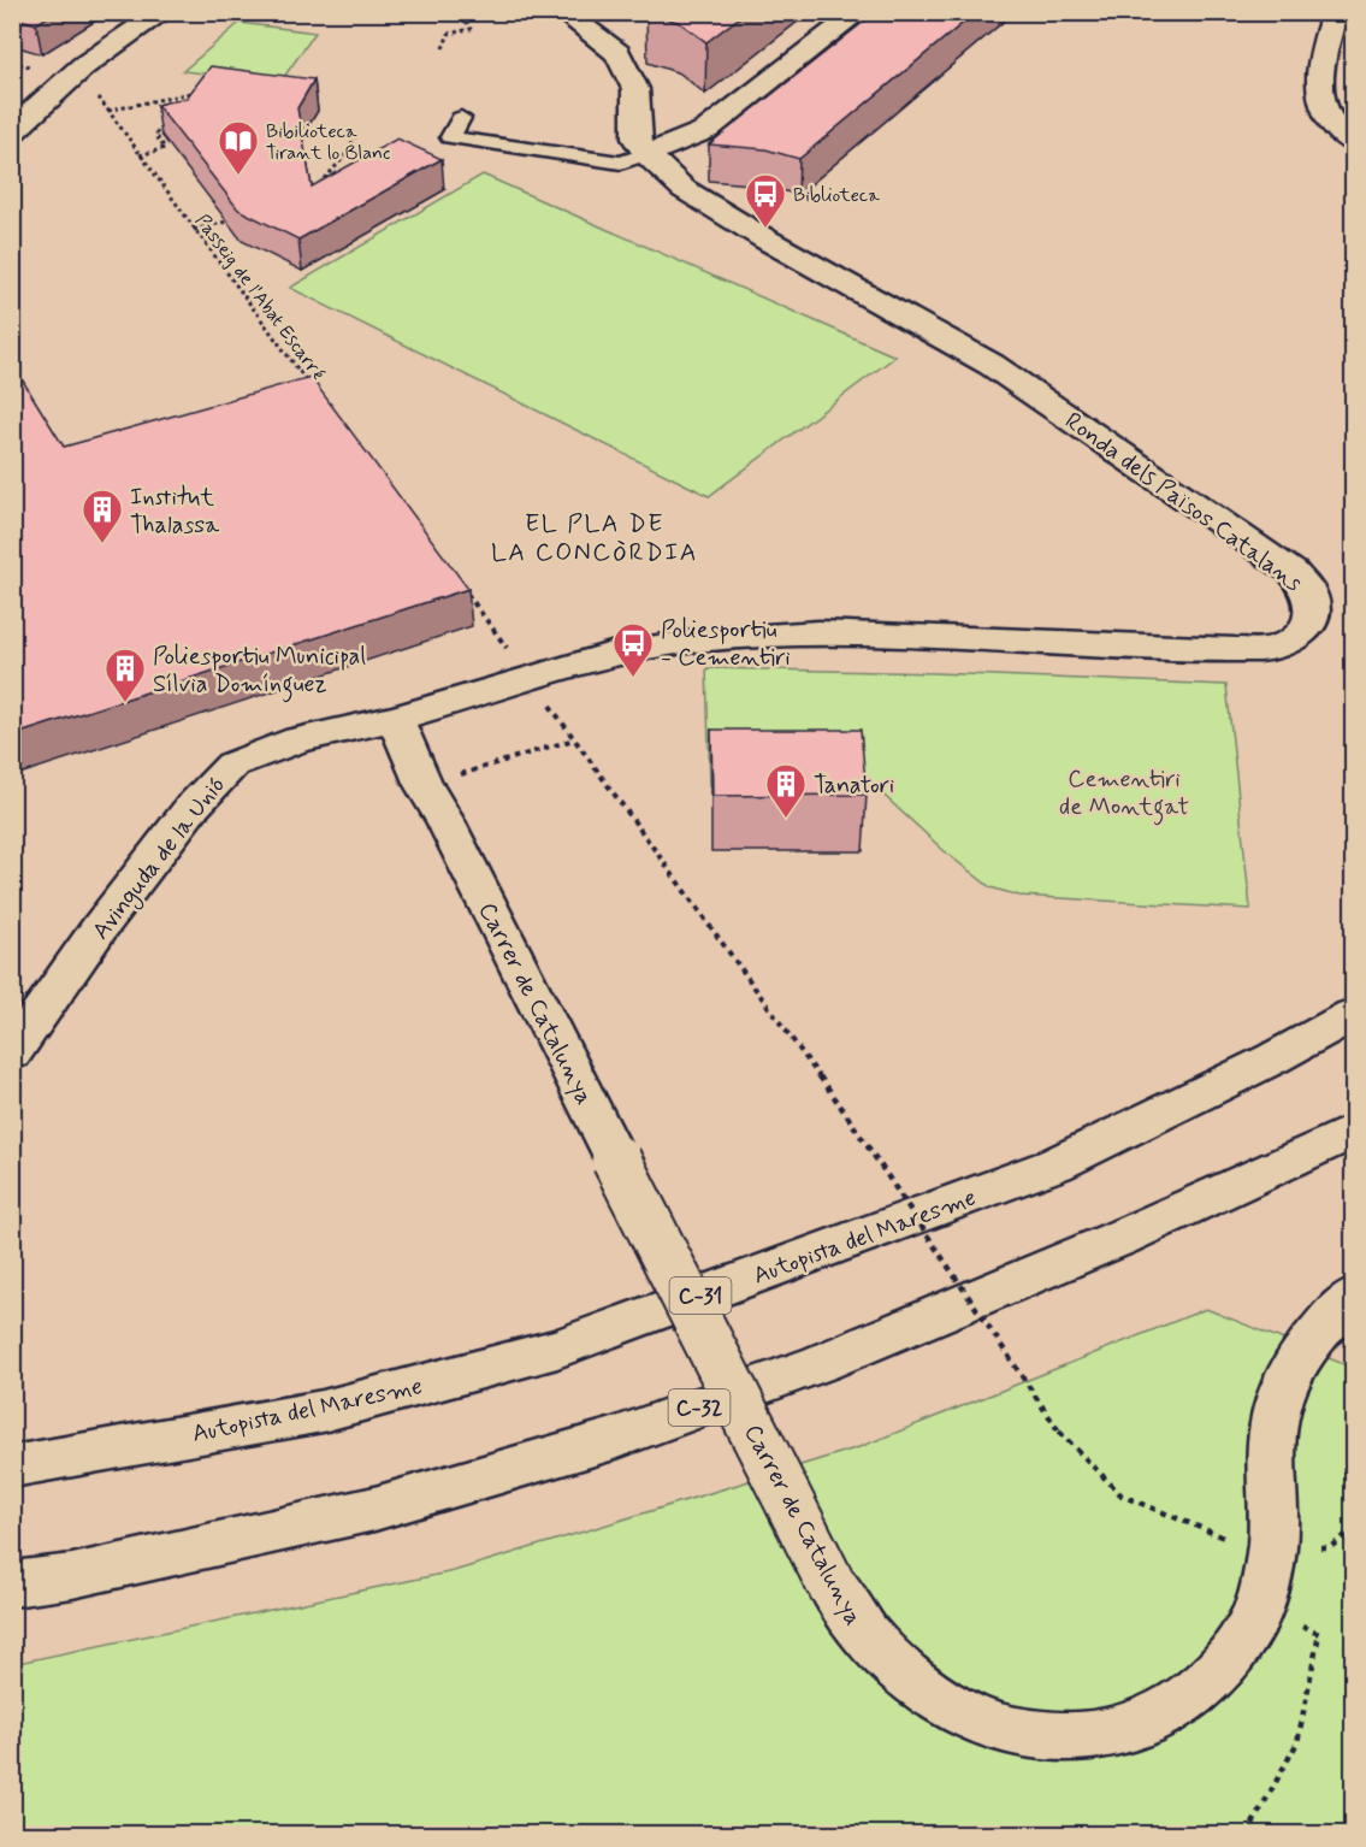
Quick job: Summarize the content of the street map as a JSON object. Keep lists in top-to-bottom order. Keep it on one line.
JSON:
{"streets":{"main road":["Ronda dels Països Catalans","Avinguda de la Unió","Carrer de Catalunya","Autopista del Maresme","C-31","C-32"],"path":["Passeig de l'Abat Escarré"]},"crossings":[["Ronda dels Països Catalans","Avinguda de la Unió"],["Ronda dels Països Catalans","Carrer de Catalunya"],["Avinguda de la Unió","Carrer de Catalunya"]],"districts":["EL PLA DE LA CONCÒRDIA"],"parks":["Cementiri de Montgat"],"places":{"library":["Bibilioteca Tirant lo Blanc"],"bus stop":["Biblioteca","Poliesportiu - Cementiri"],"building":["Institut Thalassa","Poliesportiu Municipal Sílvia Domínguez","Tanatori"]}}
